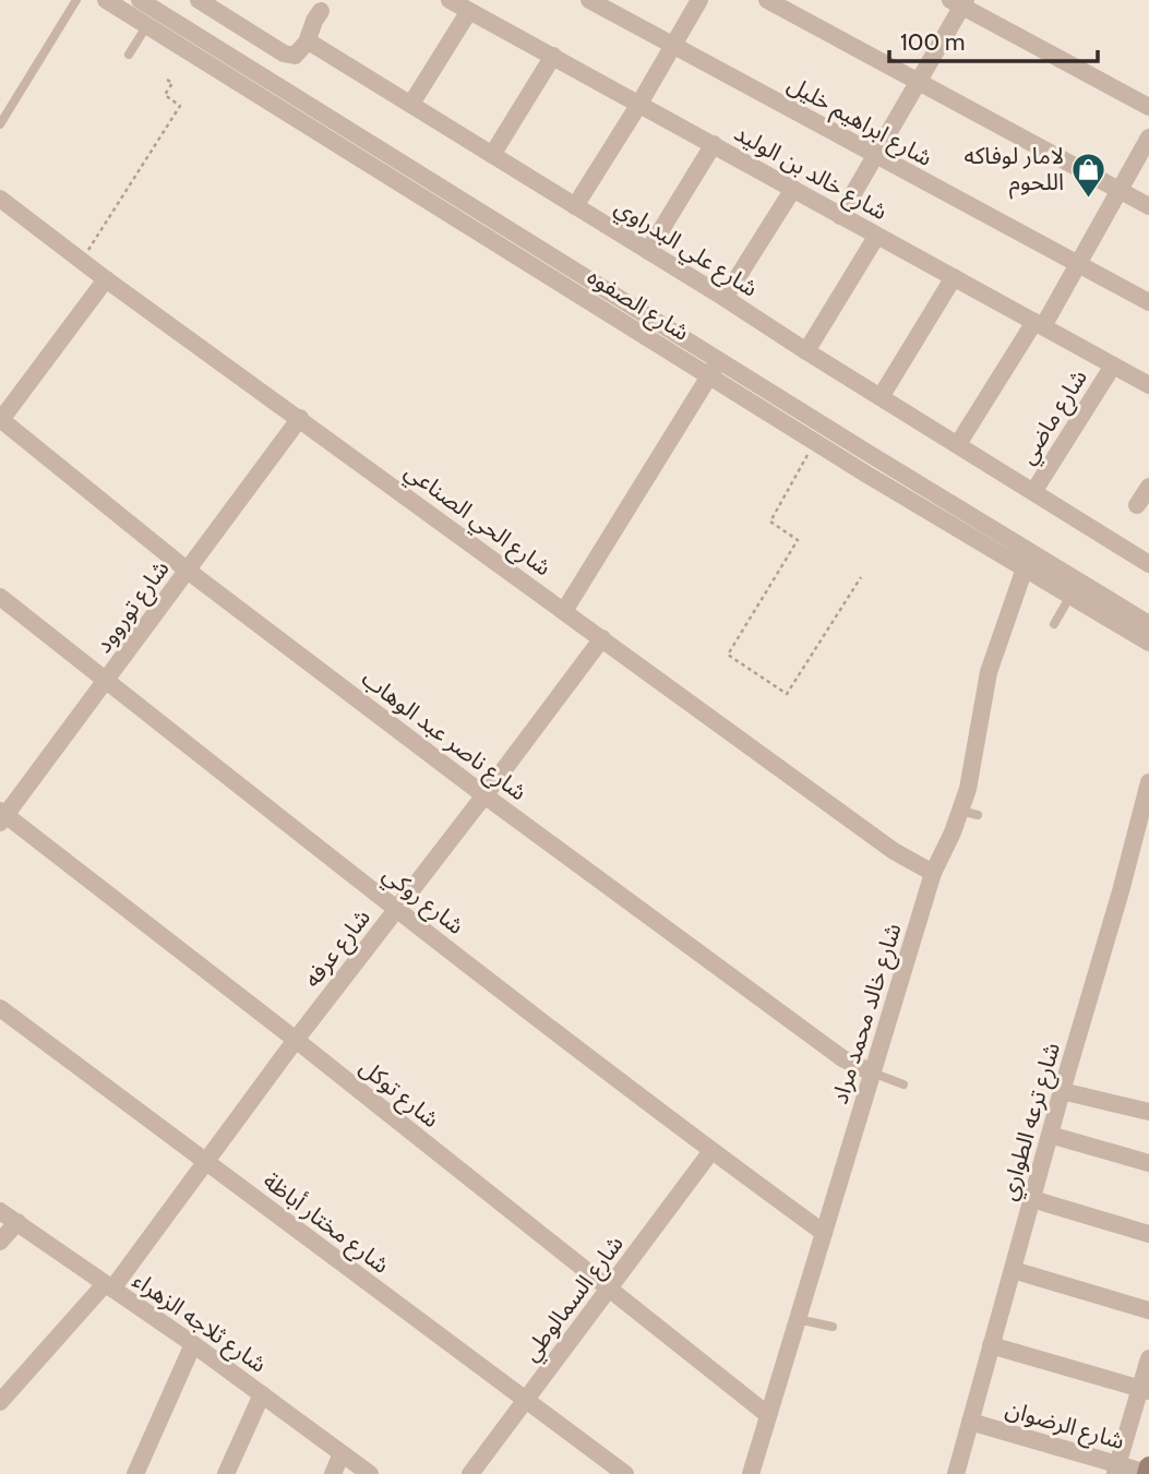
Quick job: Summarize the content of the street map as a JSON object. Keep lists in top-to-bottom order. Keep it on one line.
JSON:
{"streets":{"street":["شارع ابراهيم خليل","شارع خالد بن الوليد","شارع علي البدراوي","شارع الصفوه","شارع ماضي","شارع الحي الصناعي","شارع توروود","شارع ناصر عبد الوهاب","شارع روكي","شارع عرفه","شارع خالد محمد مراد","شارع توكل","شارع ترعه الطواري","شارع مختار أباظة","شارع السمالوطي","شارع ثلاجه الزهراء","شارع الرضوان"]},"crossings":[["شارع خالد بن الوليد","شارع ماضي"],["شارع علي البدراوي","شارع ماضي"],["شارع الصفوه","شارع خالد محمد مراد"],["شارع الحي الصناعي","شارع توروود"],["شارع الحي الصناعي","شارع عرفه"],["شارع الحي الصناعي","شارع خالد محمد مراد"],["شارع توروود","شارع ناصر عبد الوهاب"],["شارع توروود","شارع روكي"],["شارع توروود","شارع توكل"],["شارع ناصر عبد الوهاب","شارع عرفه"],["شارع ناصر عبد الوهاب","شارع خالد محمد مراد"],["شارع روكي","شارع عرفه"],["شارع روكي","شارع خالد محمد مراد"],["شارع روكي","شارع السمالوطي"],["شارع عرفه","شارع توكل"],["شارع عرفه","شارع مختار أباظة"],["شارع عرفه","شارع ثلاجه الزهراء"],["شارع خالد محمد مراد","شارع توكل"],["شارع توكل","شارع السمالوطي"],["شارع ترعه الطواري","شارع الرضوان"],["شارع مختار أباظة","شارع السمالوطي"]],"places":{"shop":["لامار لوفاكه اللحوم"]},"scale_bar":"100 m"}
